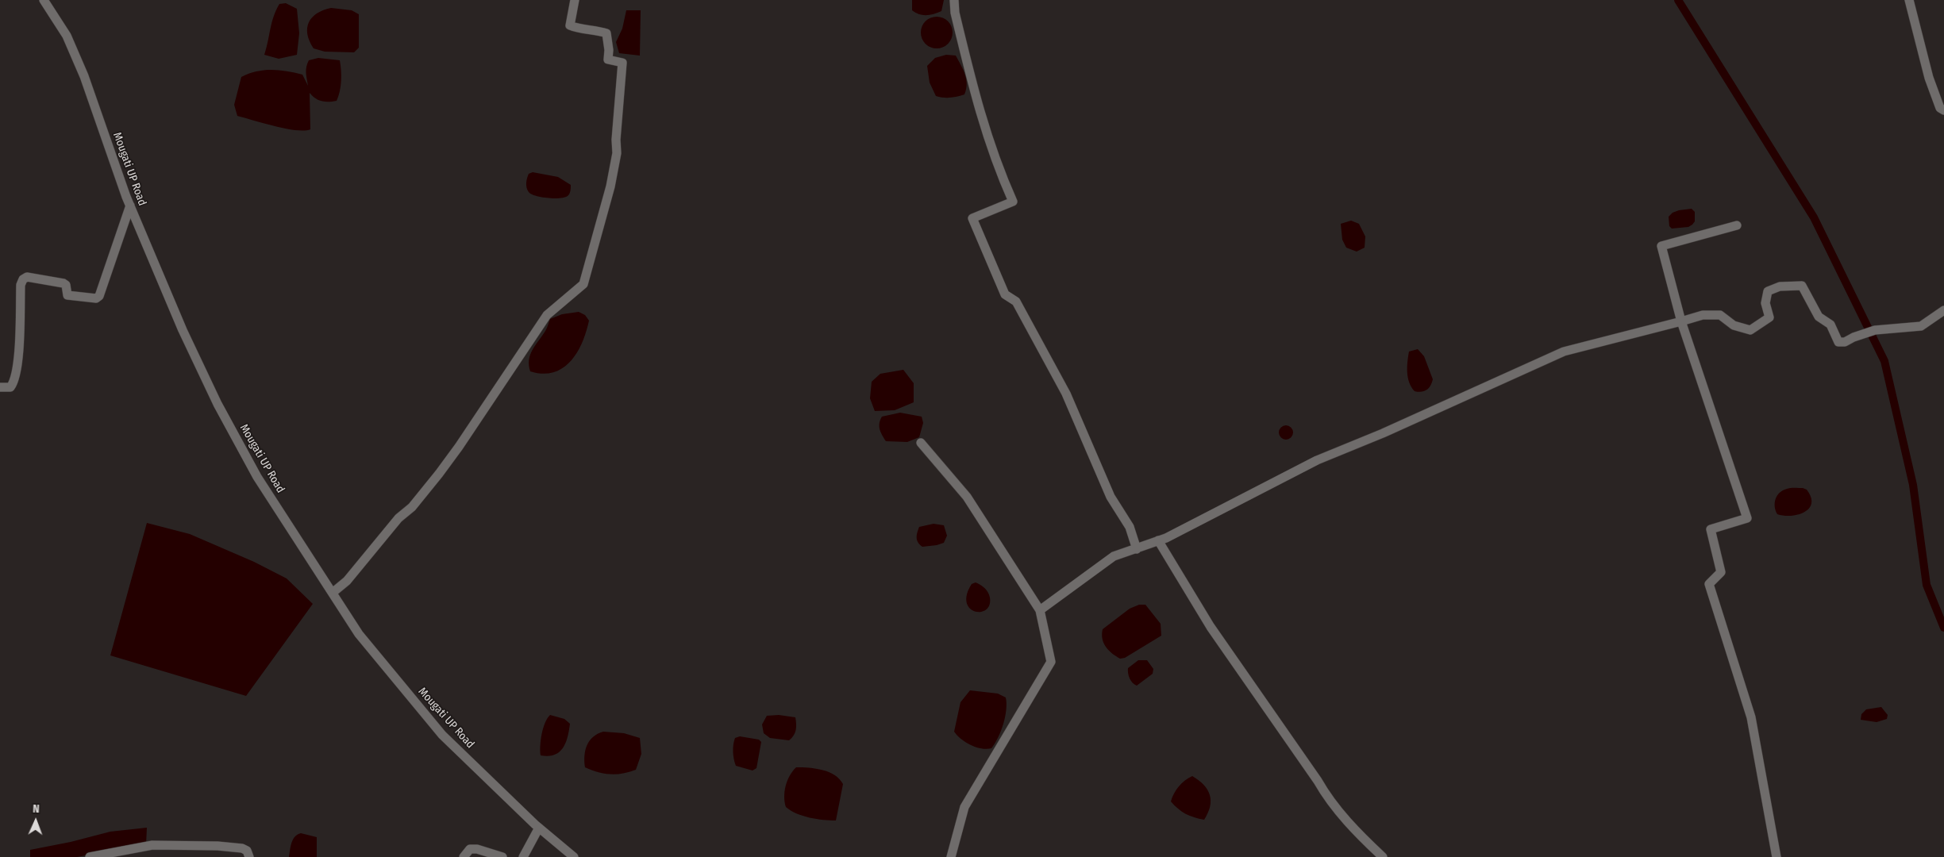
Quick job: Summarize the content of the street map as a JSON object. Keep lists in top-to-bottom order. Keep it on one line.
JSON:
{"streets":{"street":["Mougati UP Road"]},"north":"top"}
